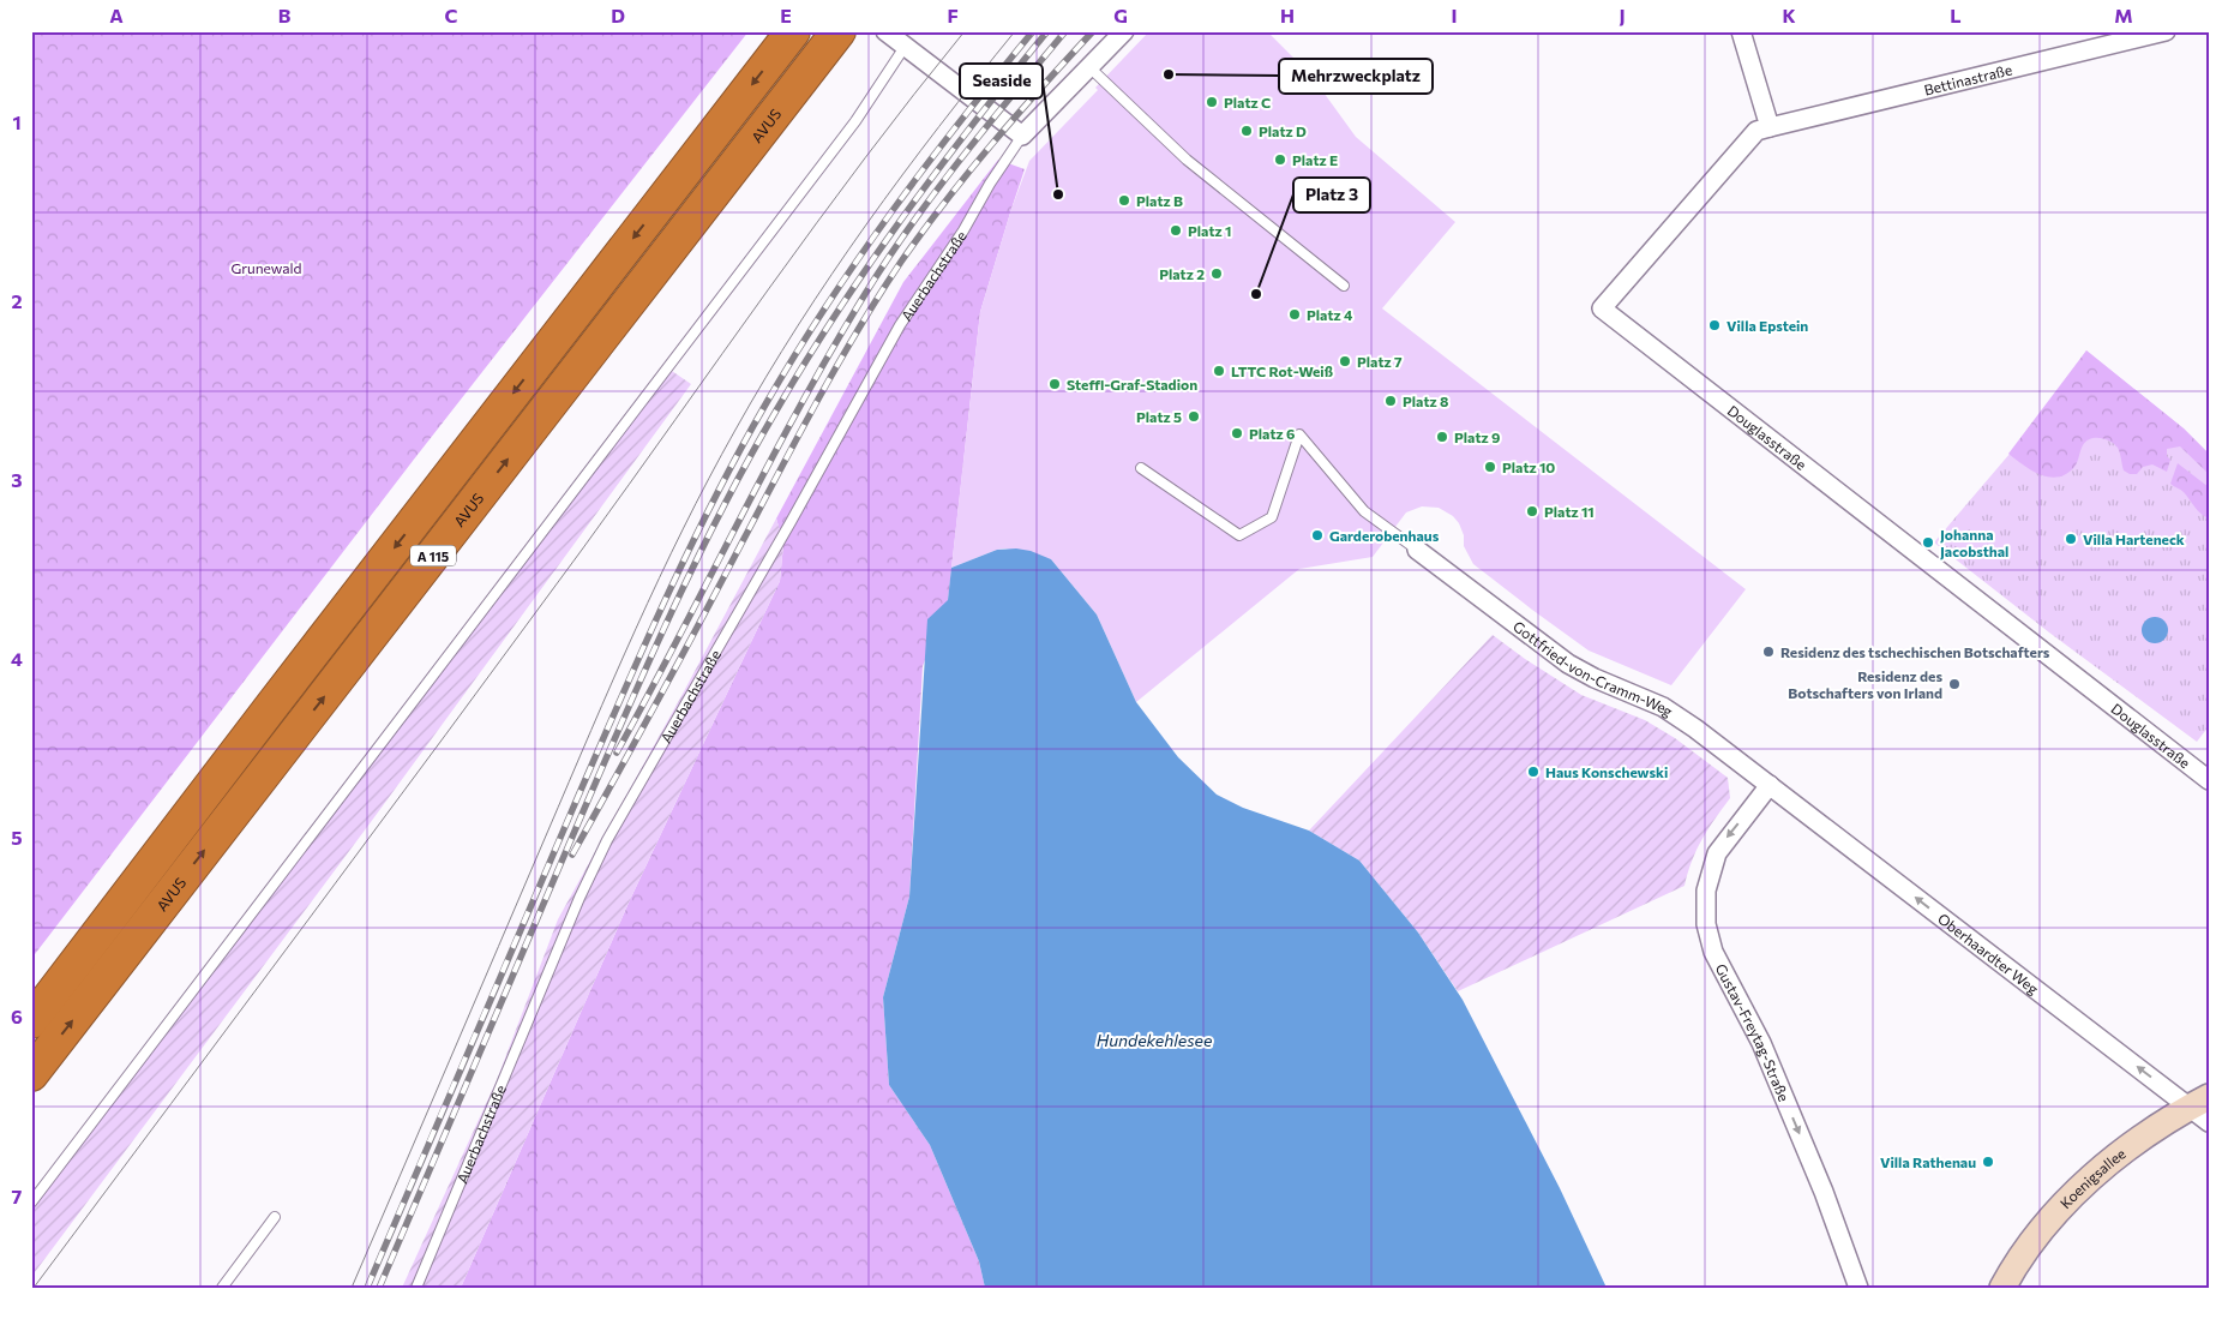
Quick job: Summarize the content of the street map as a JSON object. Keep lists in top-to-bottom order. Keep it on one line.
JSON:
{"streets":{"highway":["AVUS","A 115"],"main road":["Koenigsallee"],"street":["Bettinastraße","Auerbachstraße","Douglasstraße","Gottfried-von-Cramm-Weg","Oberhaardter Weg","Gustav-Freytag-Straße"]},"crossings":[["Bettinastraße","Douglasstraße"],["Gottfried-von-Cramm-Weg","Oberhaardter Weg"],["Gottfried-von-Cramm-Weg","Gustav-Freytag-Straße"],["Oberhaardter Weg","Gustav-Freytag-Straße"],["Oberhaardter Weg","Koenigsallee"]],"one_way":["Oberhaardter Weg","Gustav-Freytag-Straße"],"water":["Hundekehlesee"],"parks":["Grunewald"],"places":["Mehrzweckplatz","Platz C","Platz D","Platz E","Seaside","Platz B","Platz 1","Platz 2","Platz 3","Platz 4","Villa Epstein","Platz 7","LTTC Rot-Weiß","Steffi-Graf-Stadion","Platz 8","Platz 5","Platz 6","Platz 9","Platz 10","Platz 11","Garderobenhaus","Villa Harteneck","Johanna Jacobsthal","Residenz des tschechischen Botschafters","Residenz des Botschafters von Irland","Haus Konschewski","Villa Rathenau"],"grid":{"columns":["A","B","C","D","E","F","G","H","I","J","K","L","M"],"rows":["1","2","3","4","5","6","7"]}}
